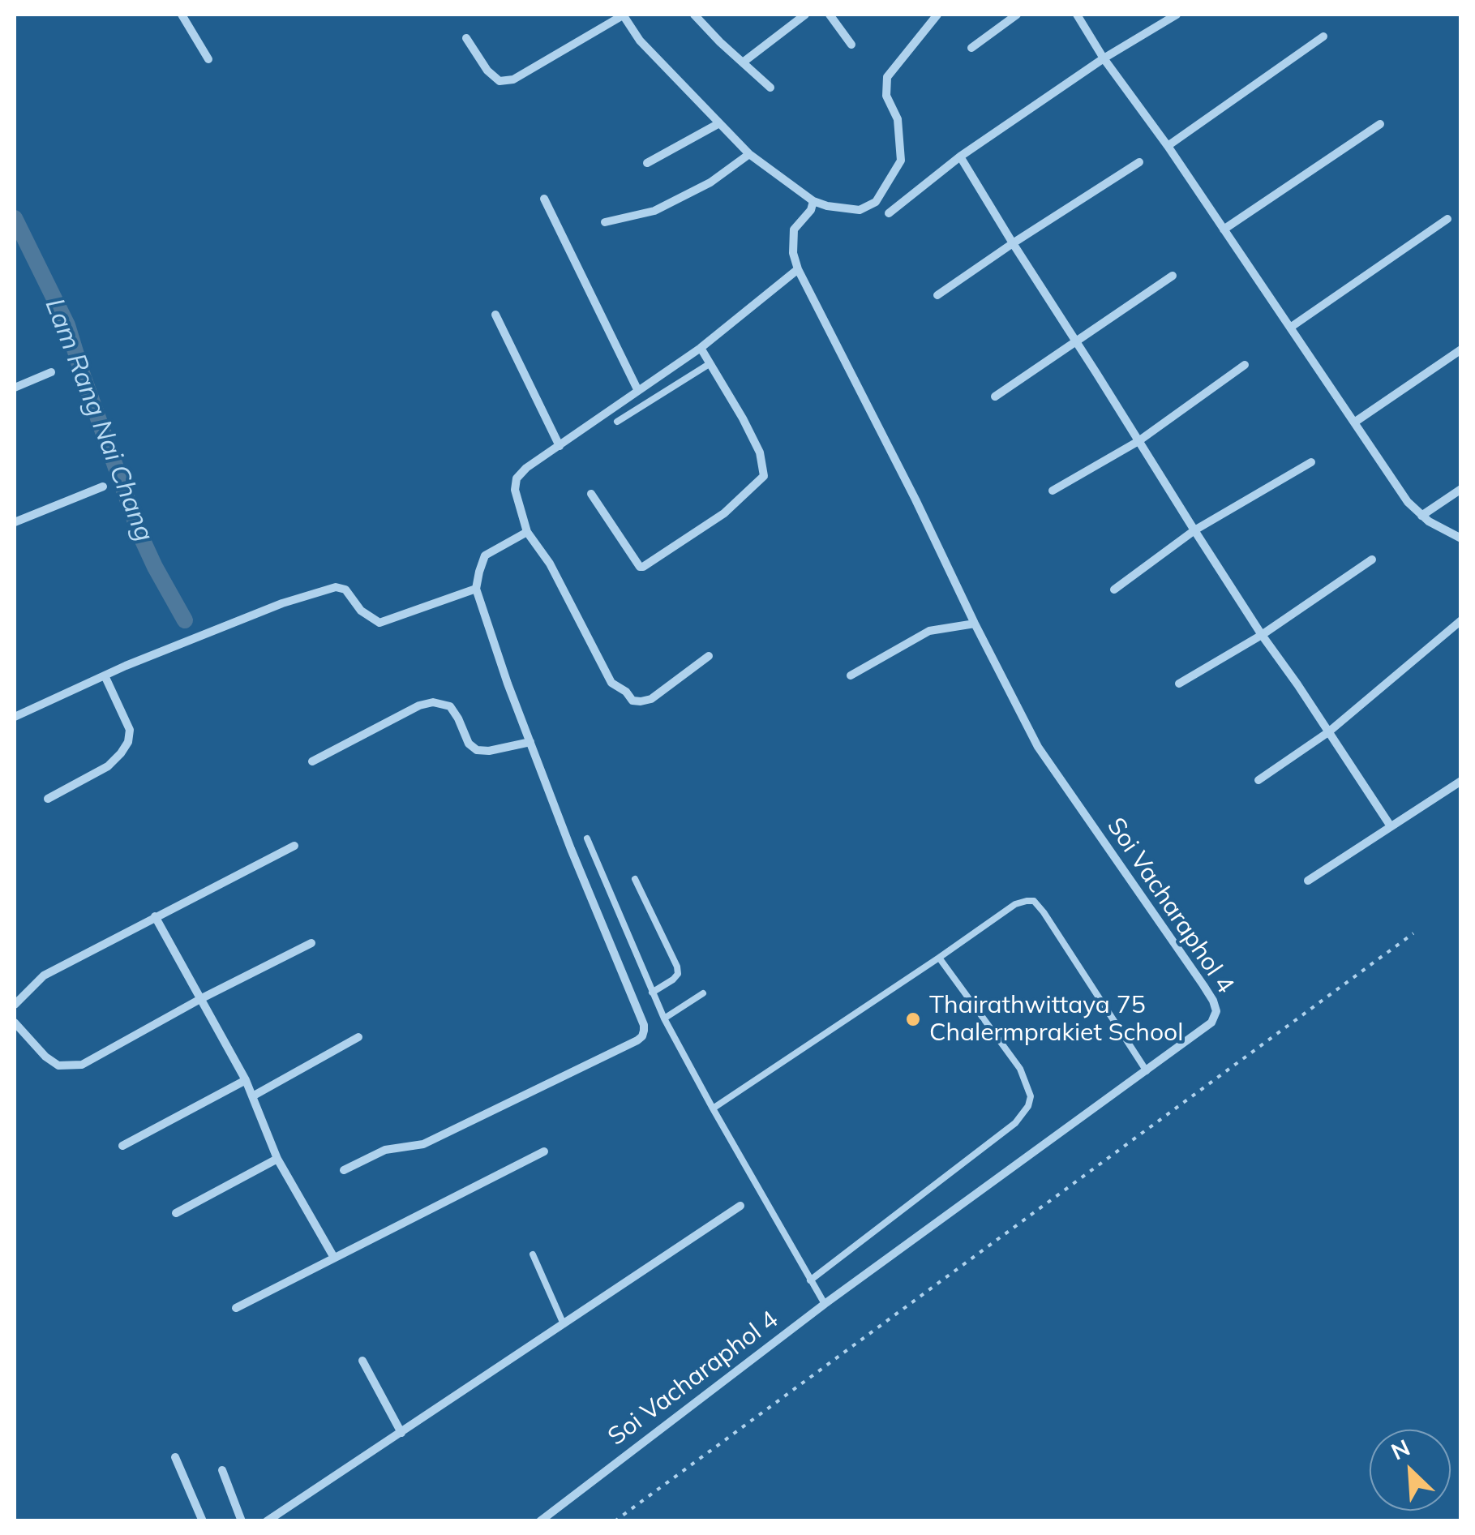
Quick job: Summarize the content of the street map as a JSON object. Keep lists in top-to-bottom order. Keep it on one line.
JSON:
{"streets":{"street":["Soi Vacharaphol 4"]},"water":["Lam Rang Nai Chang"],"places":["Thairathwittaya 75 Chalermprakiet School"],"north":"top left"}
